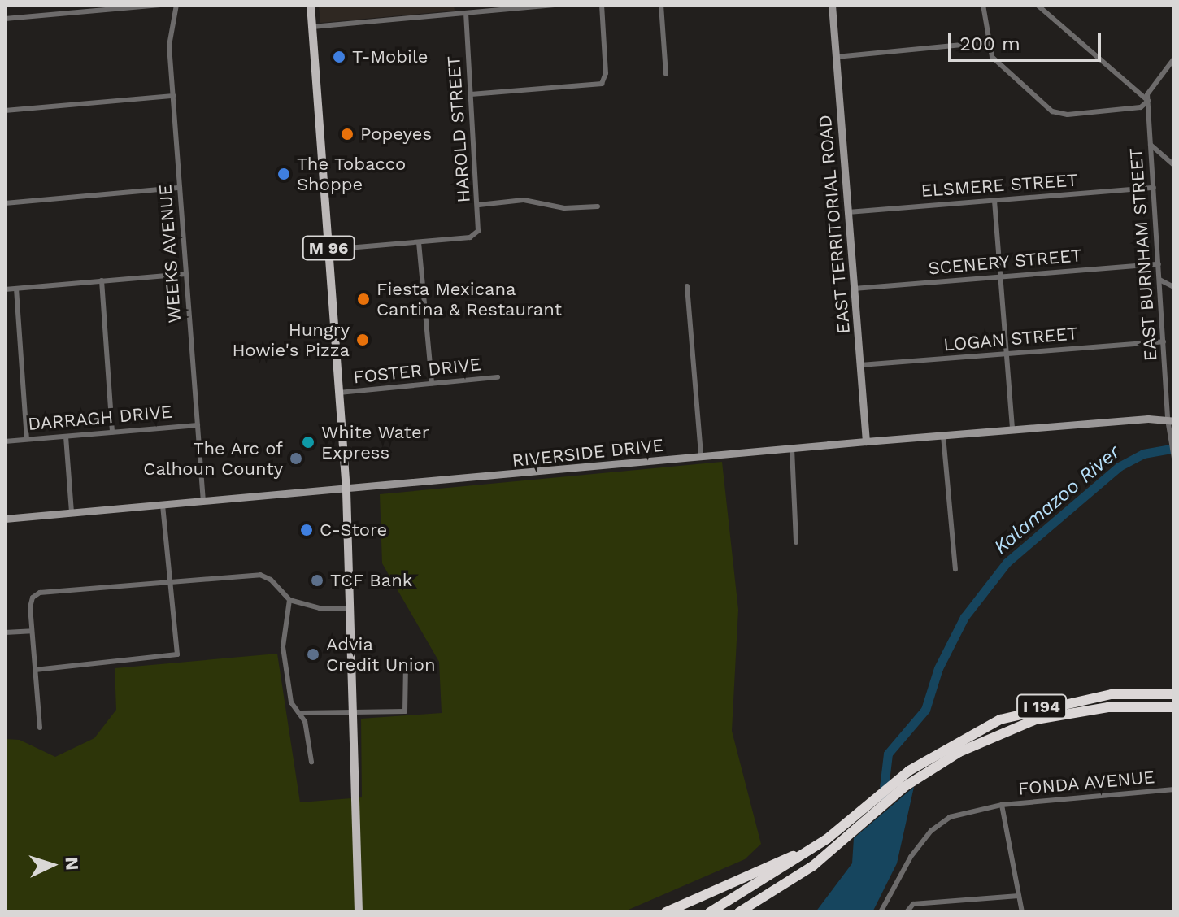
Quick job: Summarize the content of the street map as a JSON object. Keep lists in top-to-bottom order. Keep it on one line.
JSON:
{"streets":{"highway":["I 194"],"main road":["M 96"],"street":["HAROLD STREET","ELSMERE STREET","EAST TERRITORIAL ROAD","WEEKS AVENUE","EAST BURNHAM STREET","SCENERY STREET","LOGAN STREET","FOSTER DRIVE","DARRAGH DRIVE","RIVERSIDE DRIVE","FONDA AVENUE"]},"crossings":[["ELSMERE STREET","EAST TERRITORIAL ROAD"],["ELSMERE STREET","EAST BURNHAM STREET"],["EAST TERRITORIAL ROAD","SCENERY STREET"],["EAST TERRITORIAL ROAD","LOGAN STREET"],["EAST TERRITORIAL ROAD","RIVERSIDE DRIVE"],["M 96","FOSTER DRIVE"],["M 96","RIVERSIDE DRIVE"],["WEEKS AVENUE","DARRAGH DRIVE"],["WEEKS AVENUE","RIVERSIDE DRIVE"],["EAST BURNHAM STREET","SCENERY STREET"],["EAST BURNHAM STREET","LOGAN STREET"],["EAST BURNHAM STREET","RIVERSIDE DRIVE"]],"water":["Kalamazoo River"],"places":["T-Mobile","Popeyes","The Tobacco Shoppe","Fiesta Mexicana Cantina & Restaurant","Hungry Howie's Pizza","White Water Express","The Arc of Calhoun County","C-Store","TCF Bank","Advia Credit Union"],"scale_bar":"200 m","north":"right"}
